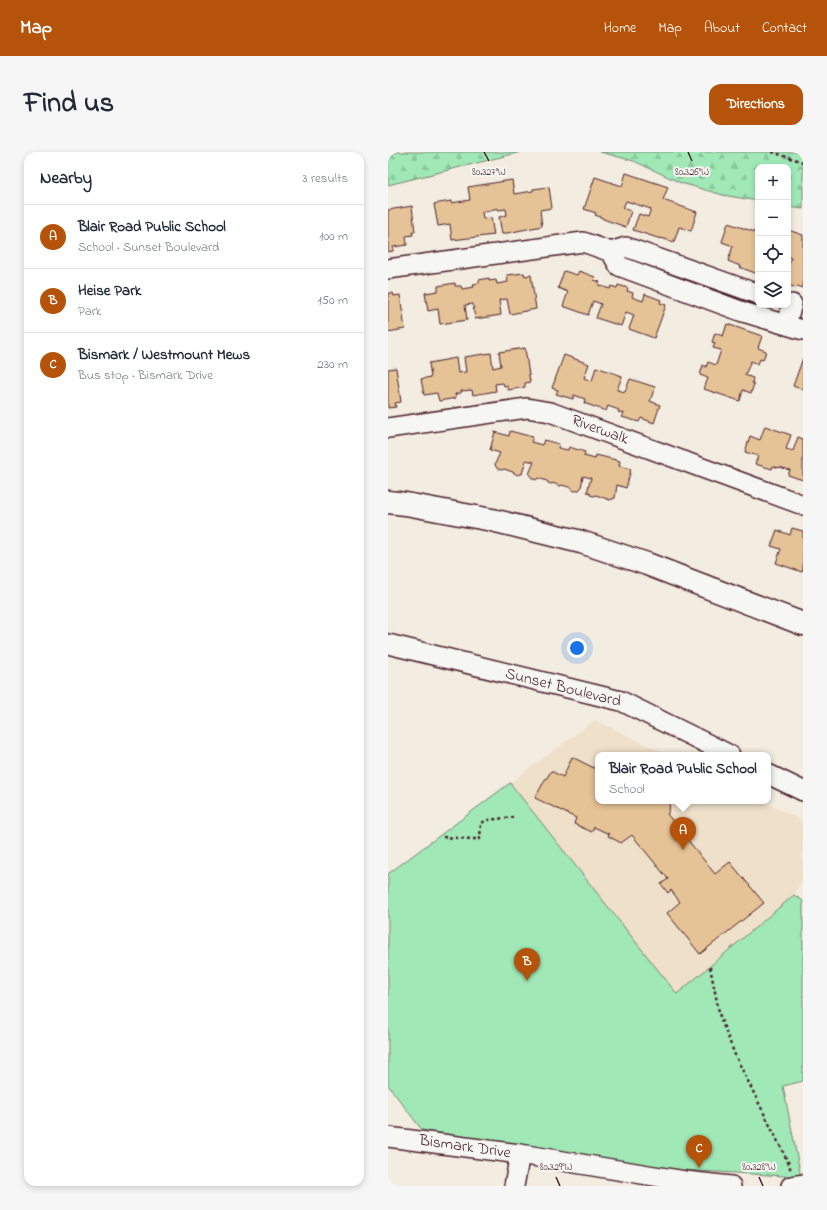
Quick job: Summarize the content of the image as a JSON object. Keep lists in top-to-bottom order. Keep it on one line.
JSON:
{"streets":{"street":["Riverwalk","Sunset Boulevard","Bismark Drive"]},"page":{"header":"Map","nav":["Home","Map","About","Contact"],"title":"Find us","buttons":"Directions","heading":["Nearby","3 results"],"map_buttons":["+","−"],"list":[{"mark":"A","name":"Blair Road Public School","note":"School · Sunset Boulevard","value":"100 m"},{"mark":"B","name":"Heise Park","note":"Park","value":"150 m"},{"mark":"C","name":"Bismark / Westmount Mews","note":"Bus stop · Bismark Drive","value":"230 m"}],"popup":["Blair Road Public School","School"],"pins":["A","B","C"]},"coordinates":["80.326°W","80.327°W","80.329°W","80.328°W"]}
